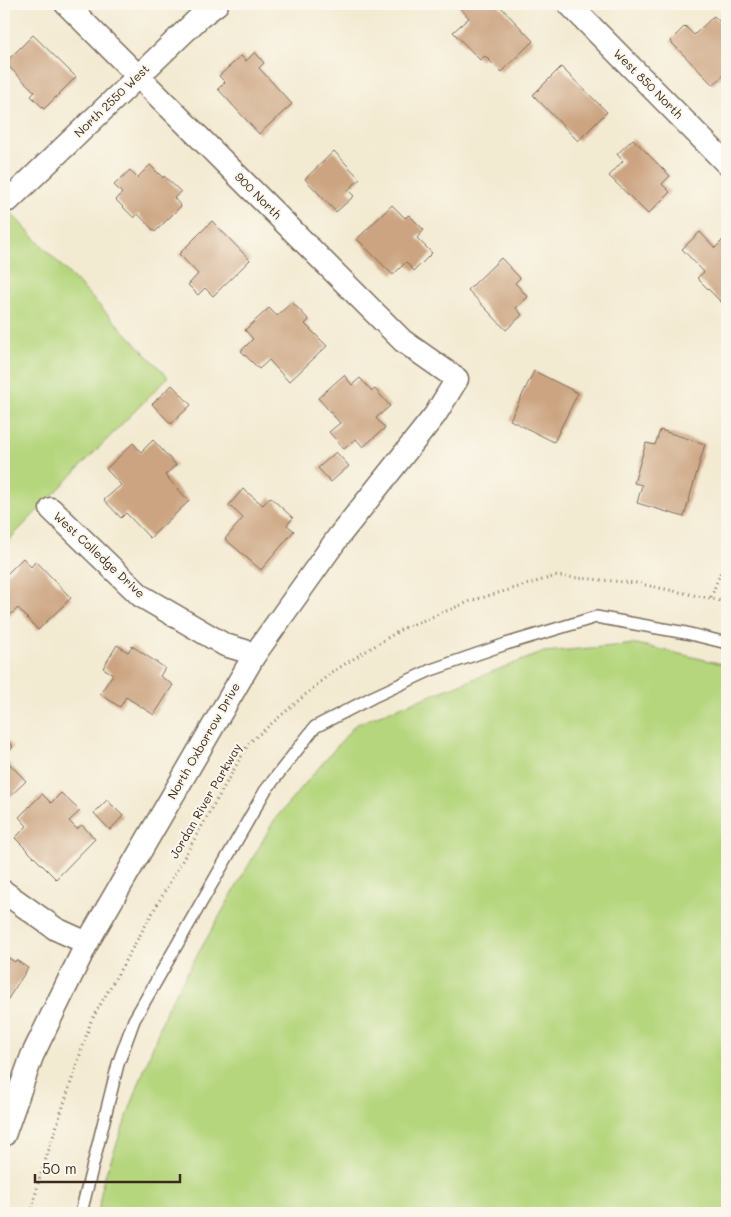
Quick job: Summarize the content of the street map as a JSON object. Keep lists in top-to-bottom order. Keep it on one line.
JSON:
{"streets":{"street":["West 850 North","North 2550 West","900 North","West Colledge Drive","North Oxborrow Drive"],"path":["Jordan River Parkway"]},"crossings":[["North 2550 West","900 North"],["900 North","North Oxborrow Drive"],["West Colledge Drive","North Oxborrow Drive"]],"scale_bar":"50 m"}
